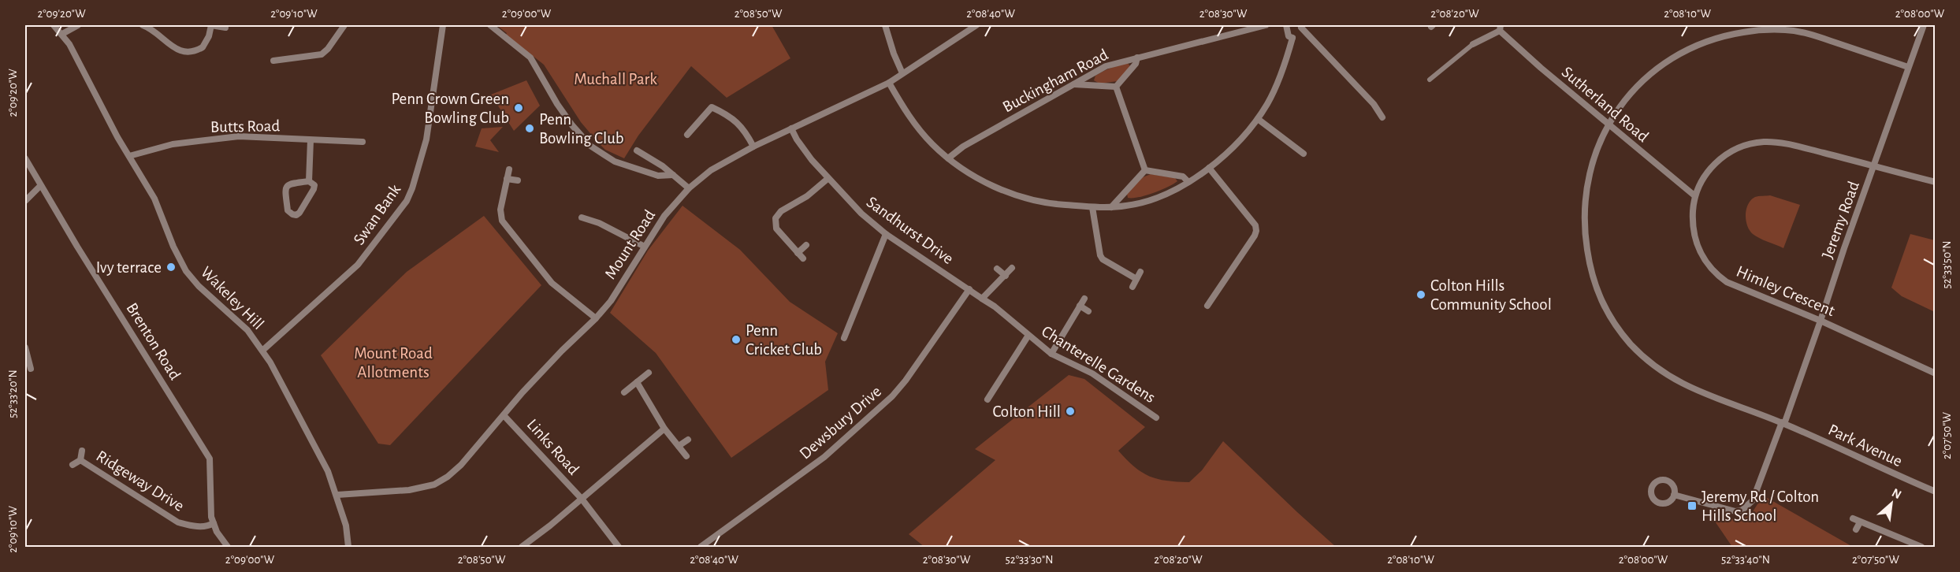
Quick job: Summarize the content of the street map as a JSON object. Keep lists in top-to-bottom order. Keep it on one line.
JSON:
{"streets":{"street":["Buckingham Road","Sutherland Road","Butts Road","Swan Bank","Jeremy Road","Sandhurst Drive","Mount Road","Himley Crescent","Wakeley Hill","Brenton Road","Chanterelle Gardens","Dewsbury Drive","Park Avenue","Links Road","Ridgeway Drive"]},"crossings":[["Sutherland Road","Himley Crescent"],["Sutherland Road","Park Avenue"],["Butts Road","Wakeley Hill"],["Swan Bank","Wakeley Hill"],["Jeremy Road","Himley Crescent"],["Jeremy Road","Park Avenue"],["Sandhurst Drive","Mount Road"],["Sandhurst Drive","Chanterelle Gardens"],["Sandhurst Drive","Dewsbury Drive"],["Mount Road","Wakeley Hill"],["Mount Road","Links Road"],["Brenton Road","Ridgeway Drive"]],"parks":["Muchall Park","Mount Road Allotments"],"places":{"other":["Penn Crown Green Bowling Club","Penn Bowling Club","Ivy terrace","Colton Hills Community School","Penn Cricket Club","Colton Hill"],"transit":["Jeremy Rd / Colton Hills School"]},"north":"top right","coordinates":["2°09'20\"W","2°09'10\"W","2°09'00\"W","2°08'50\"W","2°08'40\"W","2°08'30\"W","2°08'20\"W","2°08'10\"W","2°08'00\"W","52°33'50\"N","52°33'20\"N","2°07'50\"W","52°33'30\"N","52°33'40\"N"]}
